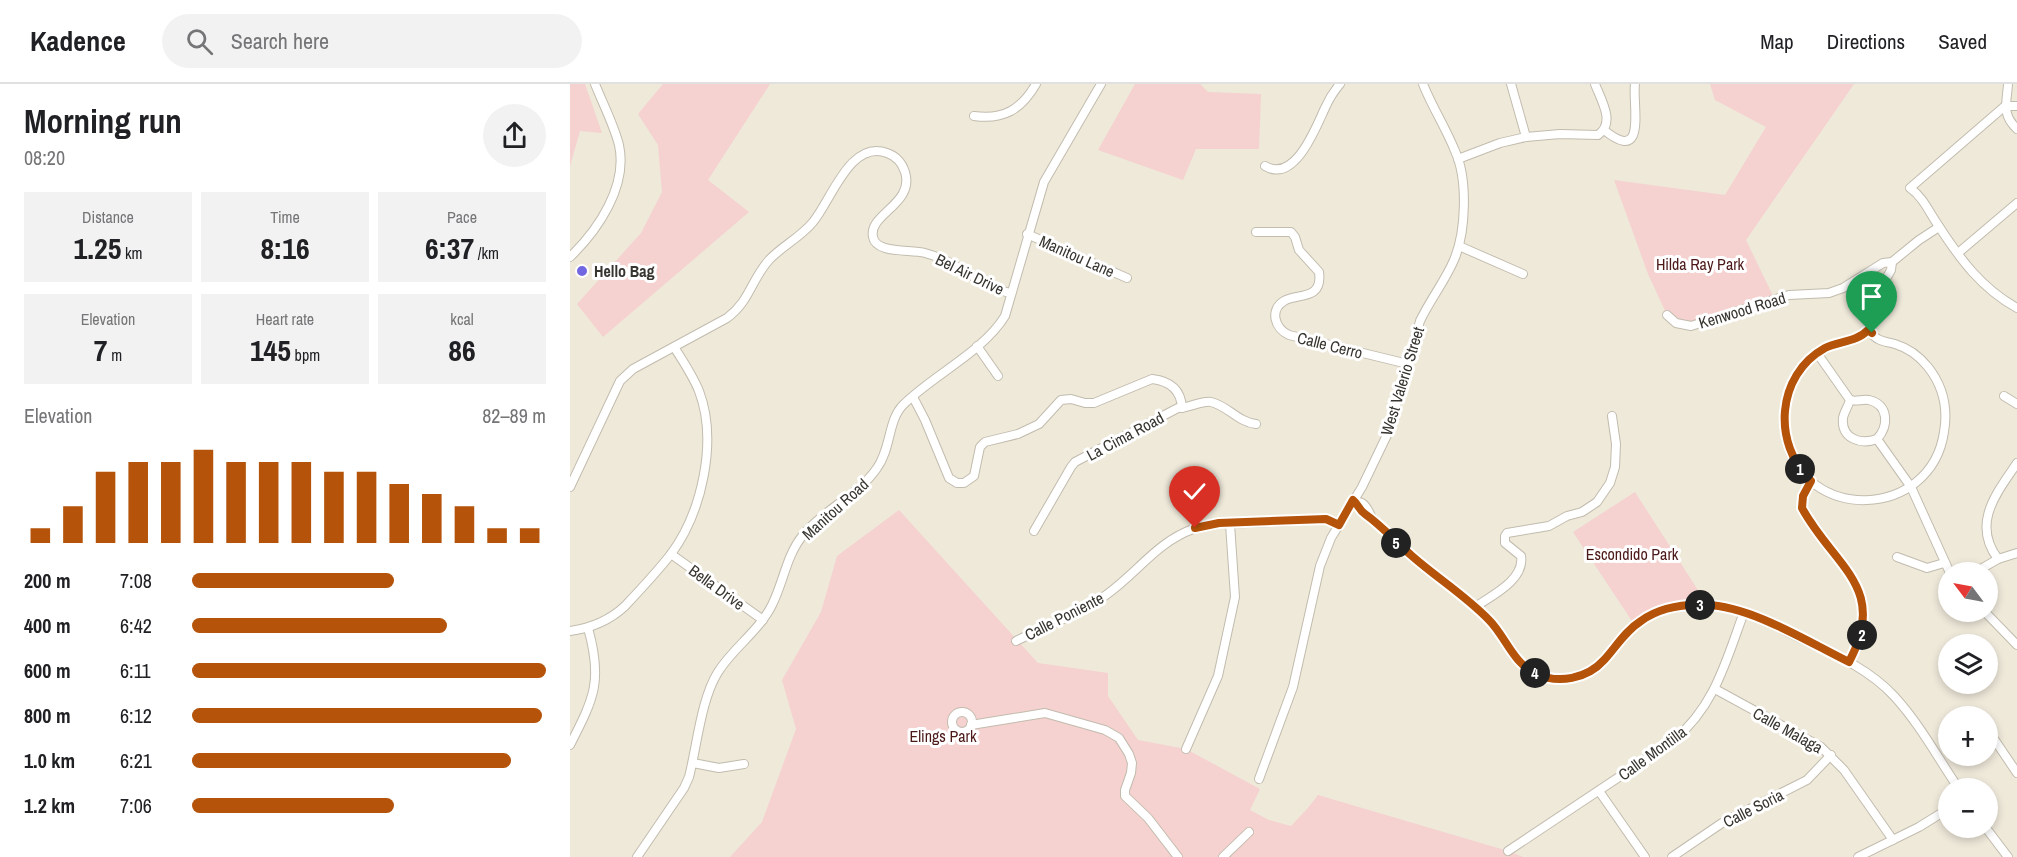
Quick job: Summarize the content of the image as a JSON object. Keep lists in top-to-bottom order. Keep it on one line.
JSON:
{"streets":{"street":["Manitou Lane","Bel Air Drive","Kenwood Road","Calle Cerro","West Valerio Street","La Cima Road","Manitou Road","Bella Drive","Calle Poniente","Calle Malaga","Calle Montilla","Calle Soria"]},"crossings":[["Manitou Lane","Manitou Road"],["Bel Air Drive","Manitou Road"],["Calle Cerro","West Valerio Street"],["West Valerio Street","Calle Poniente"],["La Cima Road","Manitou Road"],["Manitou Road","Bella Drive"],["Calle Malaga","Calle Montilla"],["Calle Malaga","Calle Soria"]],"parks":["Hilda Ray Park","Escondido Park","Elings Park"],"places":["Hello Bag"],"north":"top left","page":{"header":"Kadence","search":"Search here","nav":["Map","Directions","Saved"],"heading":["Morning run","08:20"],"stats":[["Distance","1.25 km"],["Time","8:16"],["Pace","6:37 /km"],["Elevation","7 m"],["Heart rate","145 bpm"],["kcal","86"]],"chart":["Elevation","82–89 m"],"pins":["1","5","3","2","4"],"list":[{"name":"200 m","note":"7:08"},{"name":"400 m","note":"6:42"},{"name":"600 m","note":"6:11"},{"name":"800 m","note":"6:12"},{"name":"1.0 km","note":"6:21"},{"name":"1.2 km","note":"7:06"}],"map_buttons":["+","−"]}}
